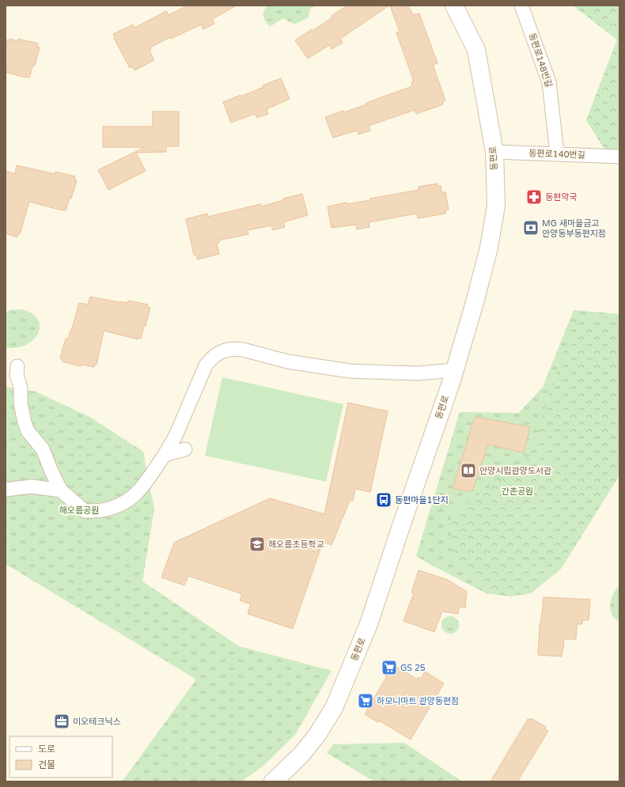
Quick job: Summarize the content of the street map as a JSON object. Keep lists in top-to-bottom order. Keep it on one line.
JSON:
{"streets":{"street":["동편로148번길","동편로140번길","동편로"]},"crossings":[["동편로148번길","동편로140번길"],["동편로140번길","동편로"]],"parks":["간촌공원","해오름공원"],"places":{"pharmacy":["동편약국"],"bank":["MG 새마을금고 안양동부동편지점"],"library":["안양시립관양도서관"],"bus stop":["동편마을1단지"],"school or university":["해오름초등학교"],"supermarket":["GS 25","하모니마트 관양동편점"],"office":["이오테크닉스"]},"legend":["도로","건물"]}
